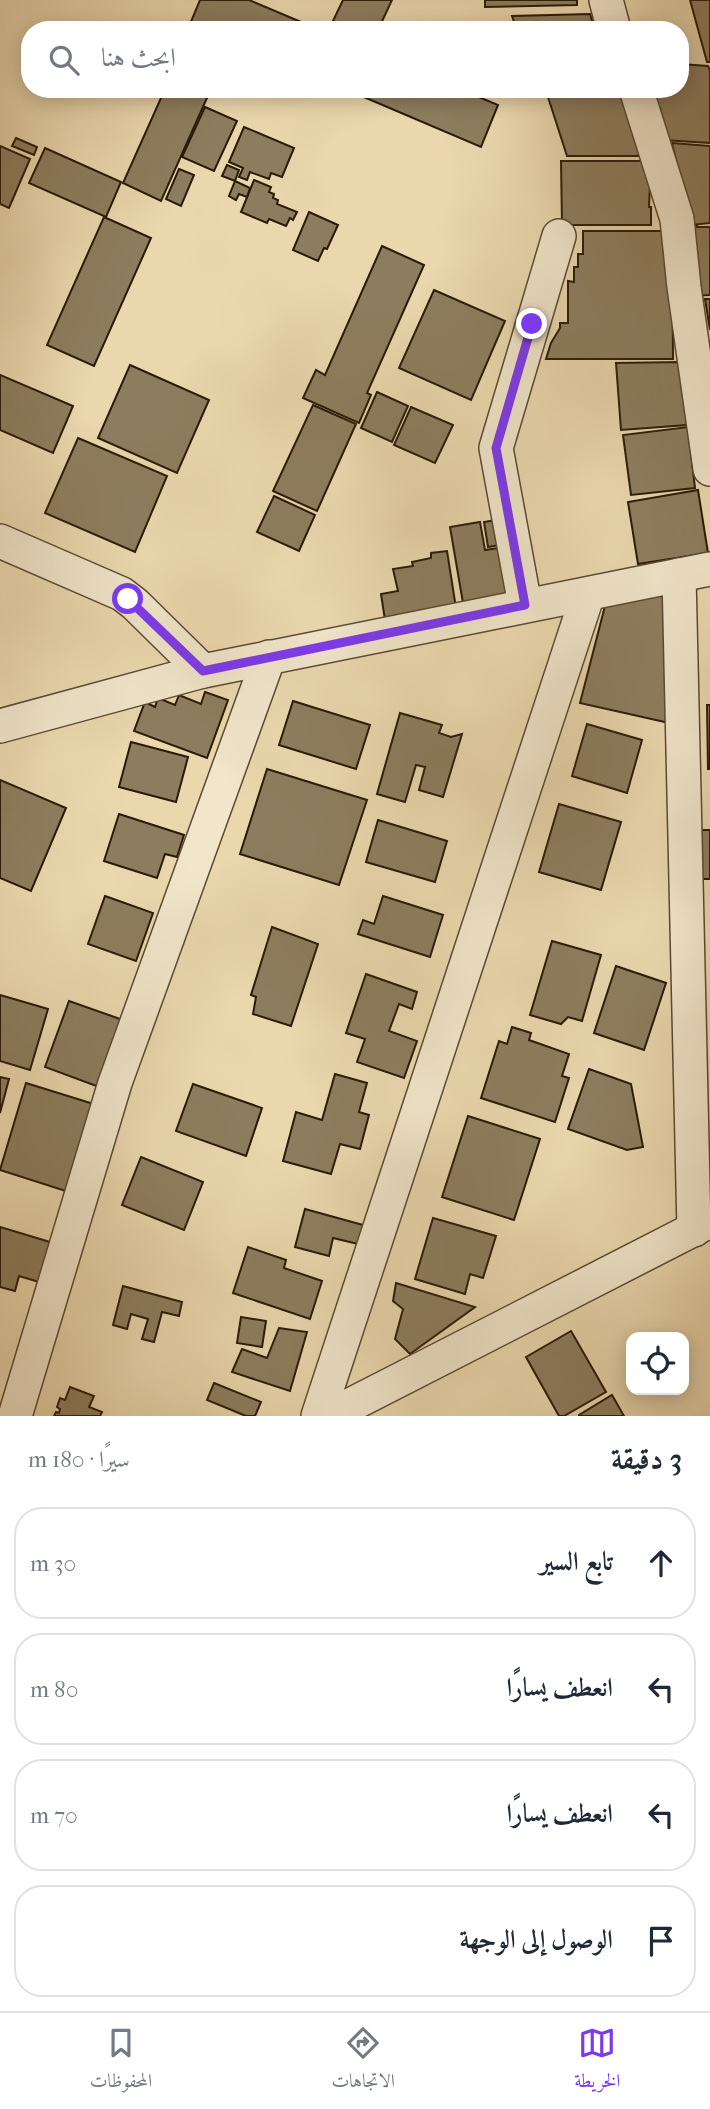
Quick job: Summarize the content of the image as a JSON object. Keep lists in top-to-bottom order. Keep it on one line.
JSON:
{"page":{"search":"ابحث هنا","heading":["3 دقيقة","سيرًا · 180 m"],"list":[["تابع السير","30 m"],["انعطف يسارًا","80 m"],["انعطف يسارًا","70 m"],"الوصول إلى الوجهة"],"nav":["الخريطة","الاتجاهات","المحفوظات"]}}
